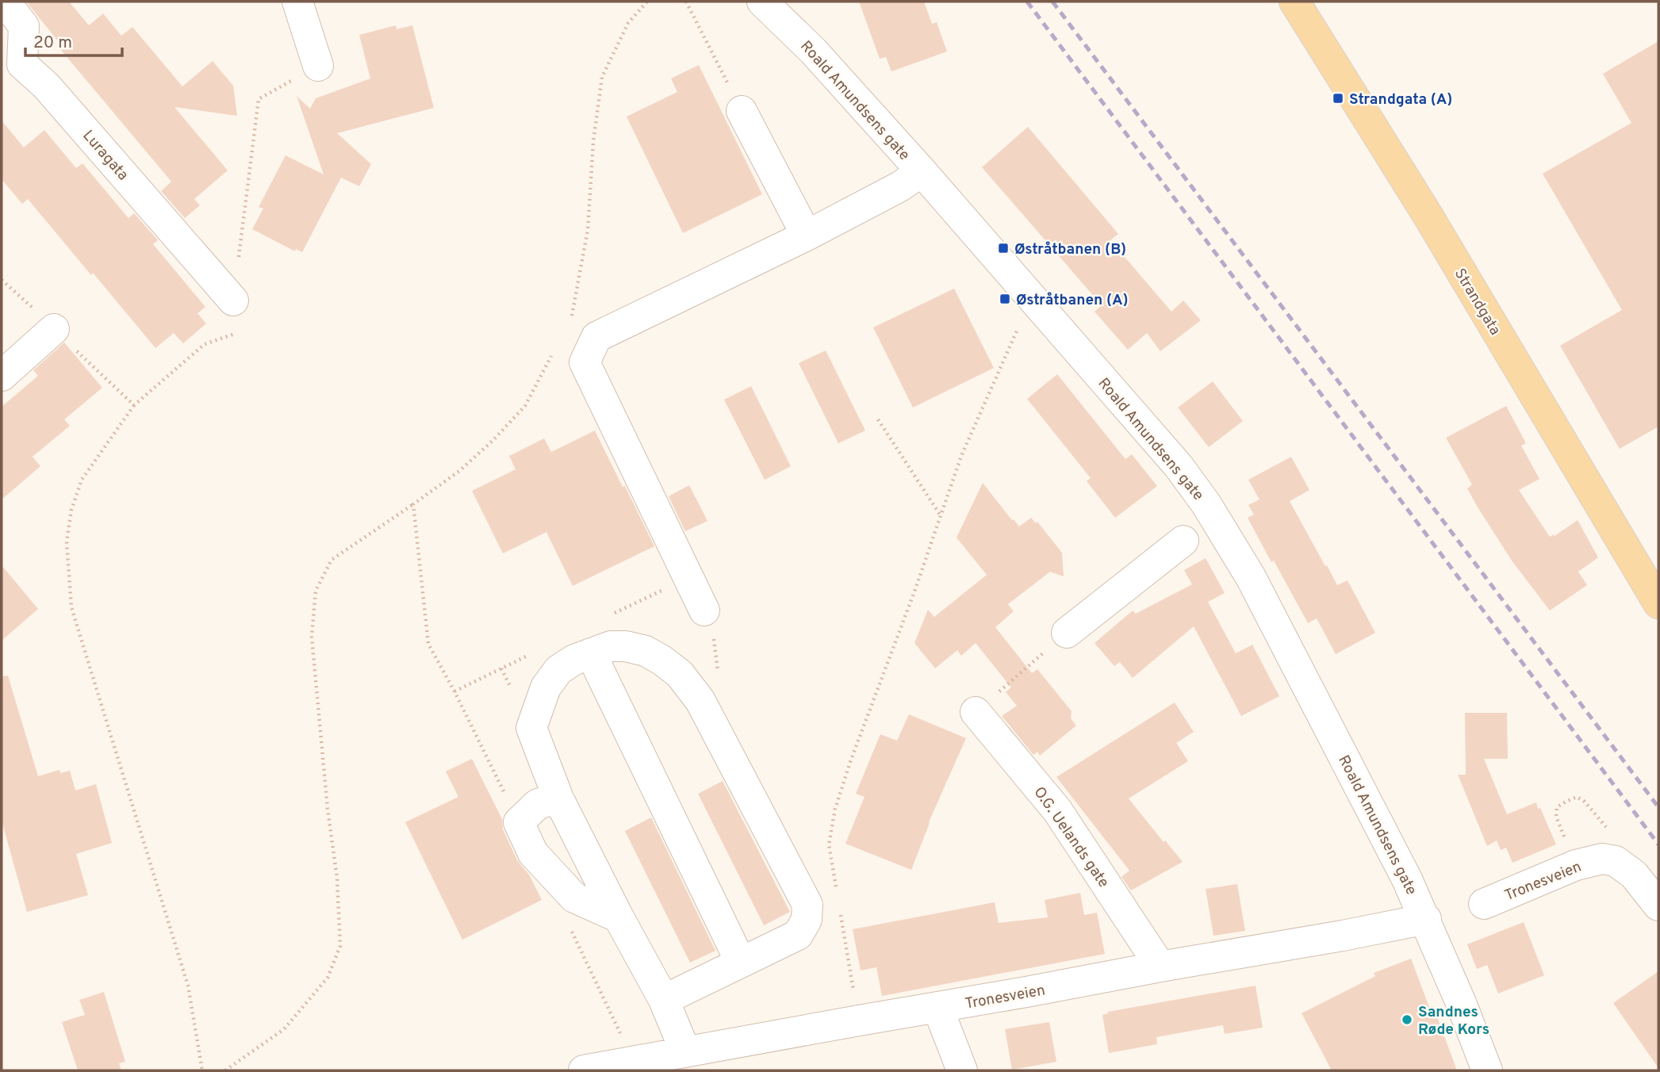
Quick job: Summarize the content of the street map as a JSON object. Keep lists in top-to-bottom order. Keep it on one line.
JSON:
{"streets":{"main road":["Strandgata"],"street":["Roald Amundsens gate","Luragata","O.G. Uelands gate","Tronesveien"]},"crossings":[["Roald Amundsens gate","Tronesveien"],["O.G. Uelands gate","Tronesveien"]],"places":{"transit":["Strandgata (A)","Østråtbanen (B)","Østråtbanen (A)"],"other":["Sandnes Røde Kors"]},"scale_bar":"20 m"}
